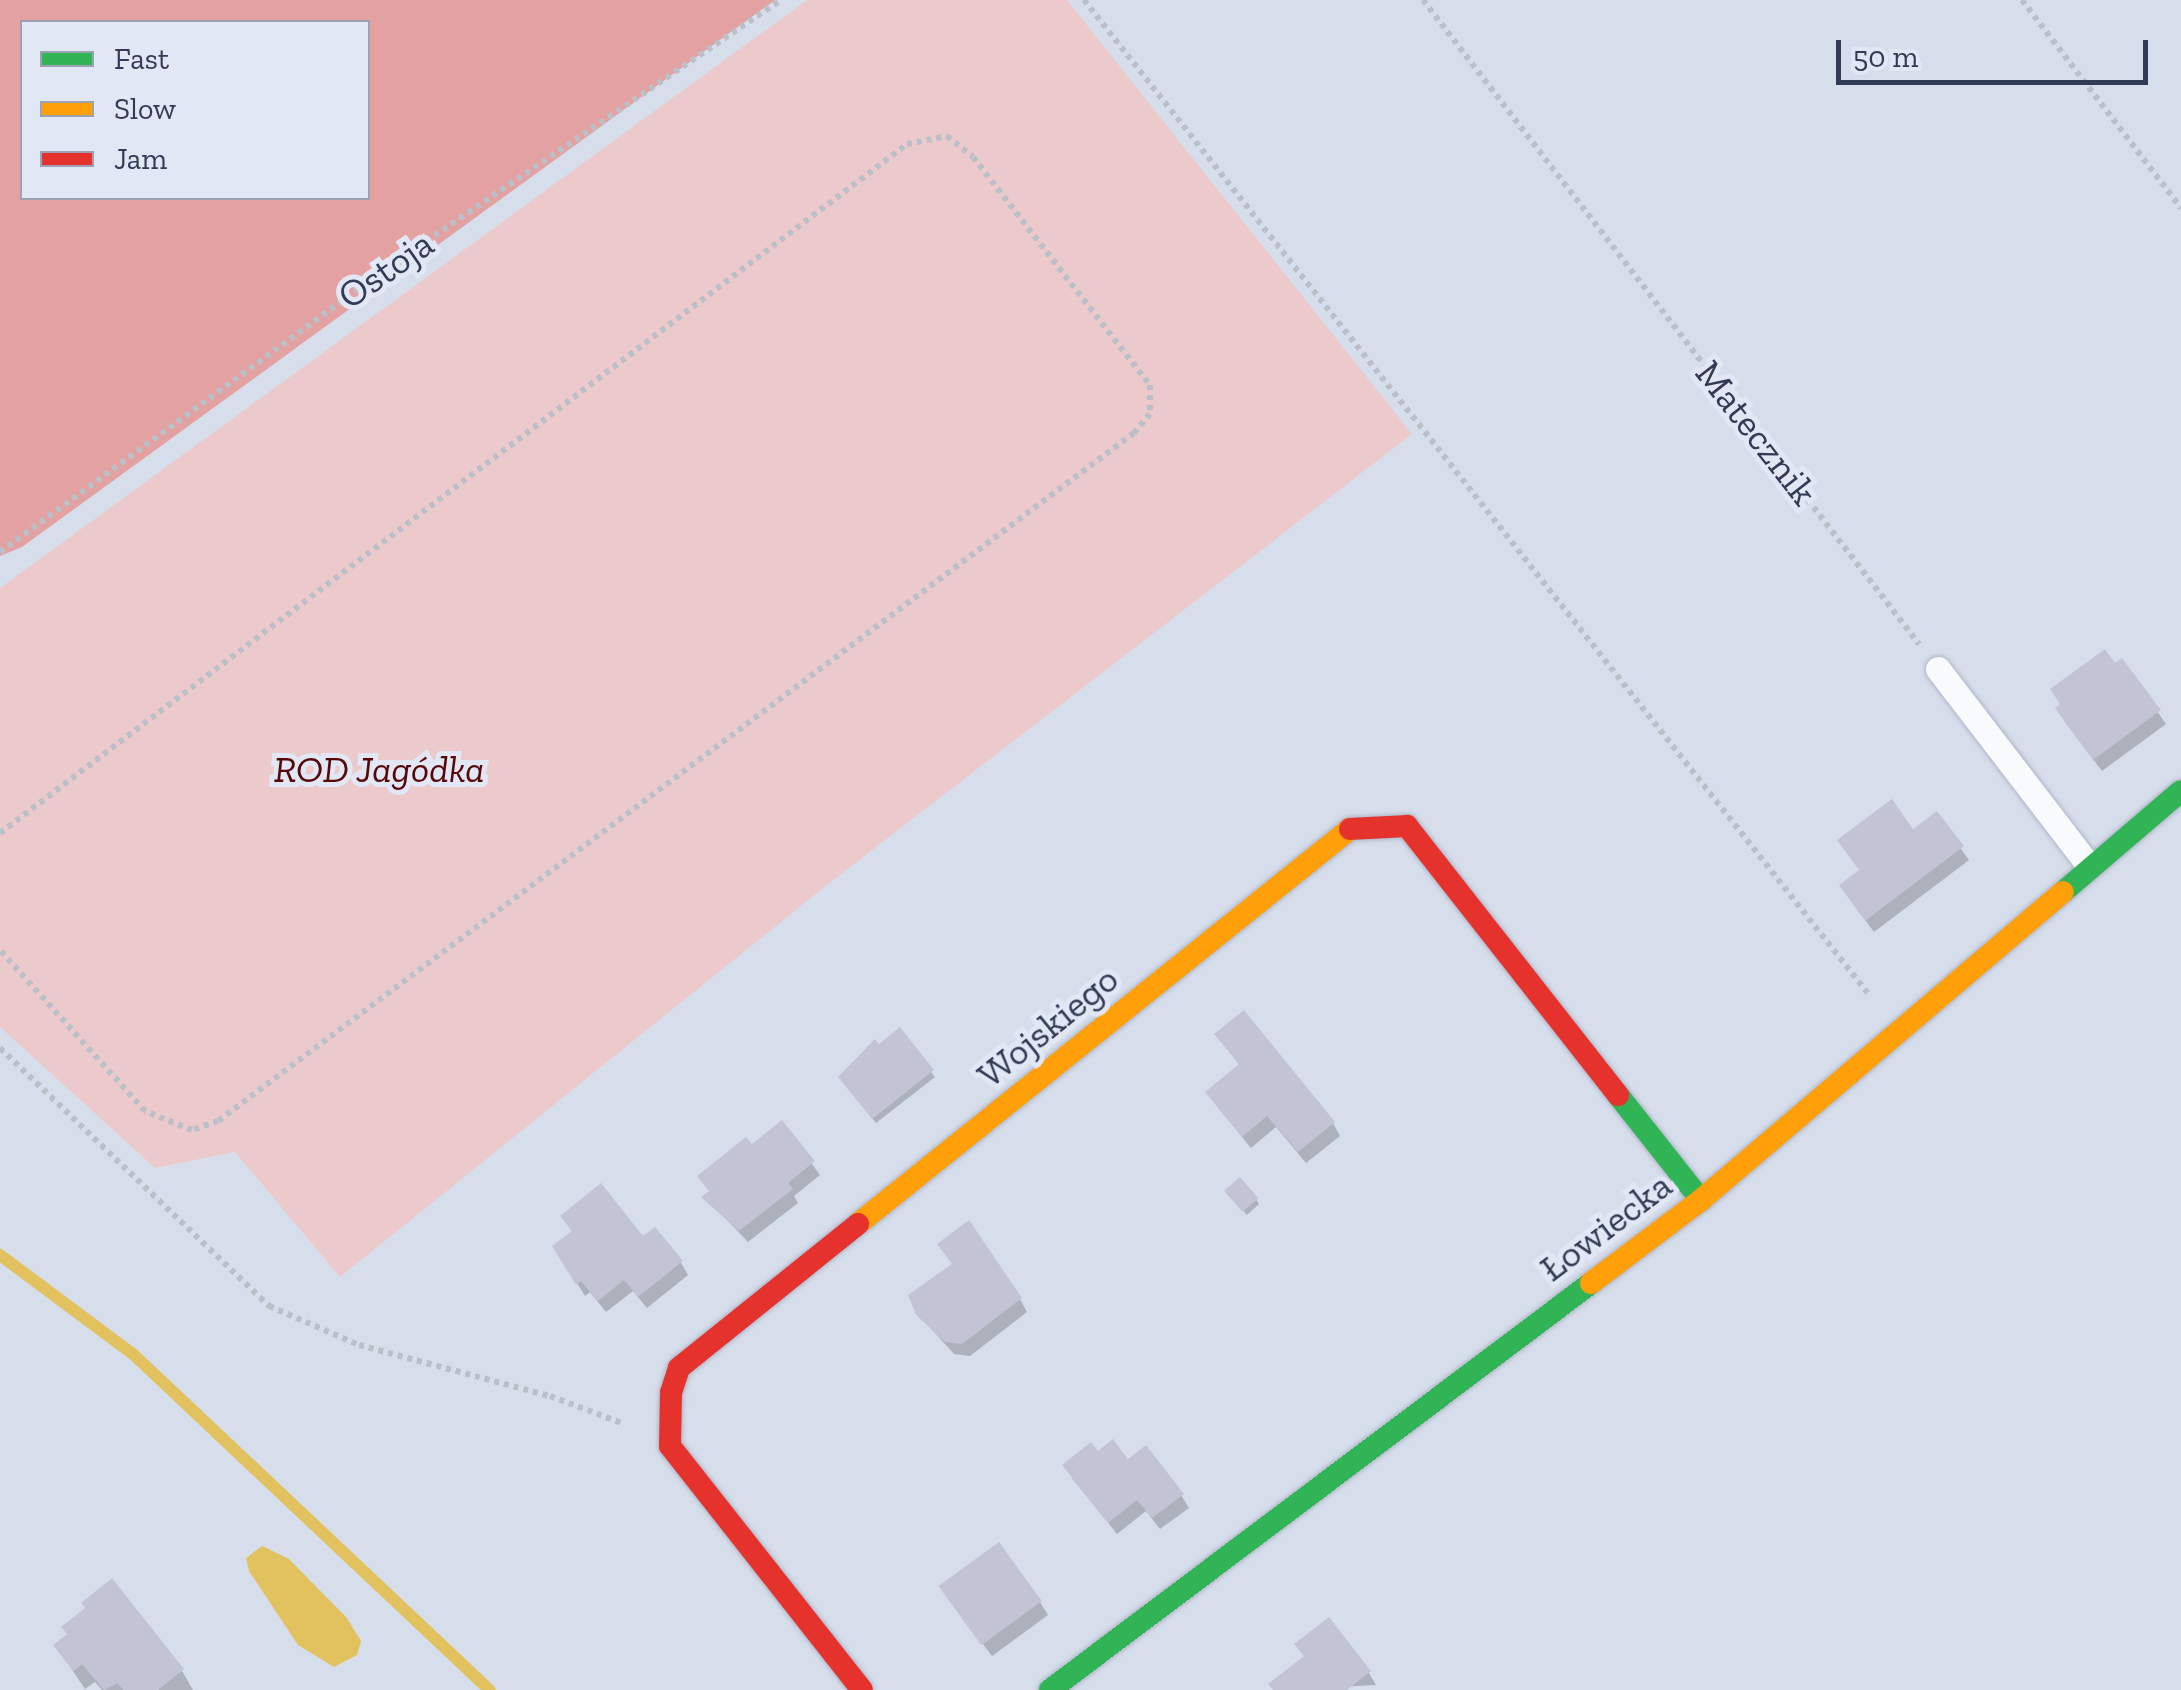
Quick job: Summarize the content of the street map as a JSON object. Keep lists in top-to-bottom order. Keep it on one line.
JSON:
{"streets":{"street":["Wojskiego","Łowiecka"],"path":["Ostoja","Matecznik"]},"crossings":[["Wojskiego","Łowiecka"]],"parks":["ROD Jagódka"],"legend":["Fast","Slow","Jam"],"scale_bar":"50 m"}
